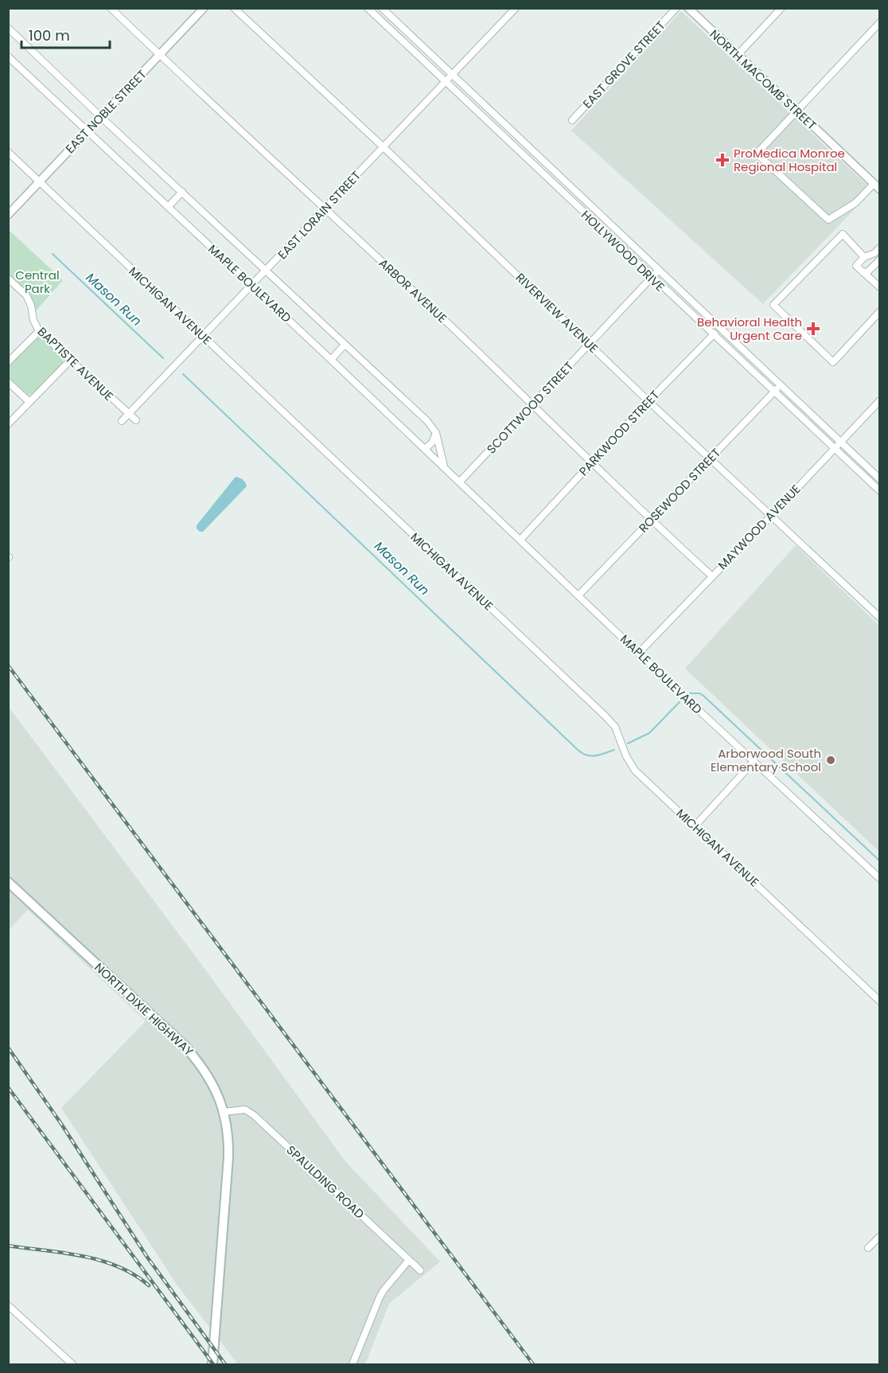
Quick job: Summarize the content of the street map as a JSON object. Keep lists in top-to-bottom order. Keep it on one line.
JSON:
{"streets":{"main road":["NORTH DIXIE HIGHWAY"],"street":["EAST GROVE STREET","NORTH MACOMB STREET","EAST NOBLE STREET","EAST LORAIN STREET","HOLLYWOOD DRIVE","MAPLE BOULEVARD","ARBOR AVENUE","MICHIGAN AVENUE","RIVERVIEW AVENUE","BAPTISTE AVENUE","SCOTTWOOD STREET","PARKWOOD STREET","ROSEWOOD STREET","MAYWOOD AVENUE","SPAULDING ROAD"]},"crossings":[["EAST NOBLE STREET","MAPLE BOULEVARD"],["EAST NOBLE STREET","ARBOR AVENUE"],["EAST NOBLE STREET","MICHIGAN AVENUE"],["EAST LORAIN STREET","HOLLYWOOD DRIVE"],["EAST LORAIN STREET","MAPLE BOULEVARD"],["EAST LORAIN STREET","ARBOR AVENUE"],["EAST LORAIN STREET","MICHIGAN AVENUE"],["EAST LORAIN STREET","RIVERVIEW AVENUE"],["EAST LORAIN STREET","BAPTISTE AVENUE"],["HOLLYWOOD DRIVE","SCOTTWOOD STREET"],["HOLLYWOOD DRIVE","PARKWOOD STREET"],["HOLLYWOOD DRIVE","ROSEWOOD STREET"],["HOLLYWOOD DRIVE","MAYWOOD AVENUE"],["MAPLE BOULEVARD","SCOTTWOOD STREET"],["MAPLE BOULEVARD","PARKWOOD STREET"],["MAPLE BOULEVARD","ROSEWOOD STREET"],["MAPLE BOULEVARD","MAYWOOD AVENUE"],["ARBOR AVENUE","SCOTTWOOD STREET"],["ARBOR AVENUE","PARKWOOD STREET"],["ARBOR AVENUE","ROSEWOOD STREET"],["ARBOR AVENUE","MAYWOOD AVENUE"],["RIVERVIEW AVENUE","SCOTTWOOD STREET"],["RIVERVIEW AVENUE","PARKWOOD STREET"],["RIVERVIEW AVENUE","ROSEWOOD STREET"],["RIVERVIEW AVENUE","MAYWOOD AVENUE"],["NORTH DIXIE HIGHWAY","SPAULDING ROAD"]],"water":["Mason Run"],"parks":["Central Park"],"places":{"health":["ProMedica Monroe Regional Hospital","Behavioral Health Urgent Care"],"other":["Arborwood South Elementary School"]},"scale_bar":"100 m"}
